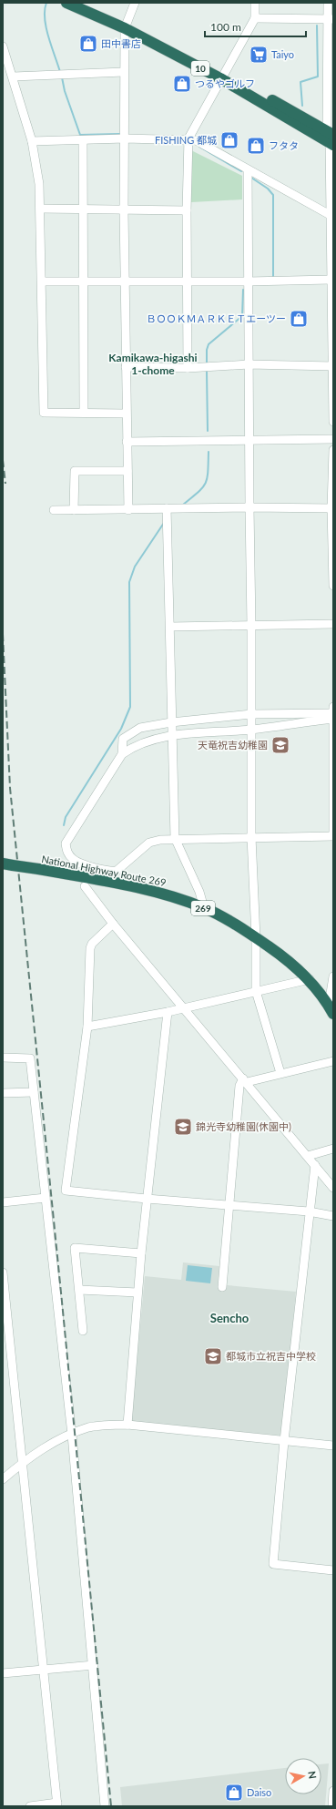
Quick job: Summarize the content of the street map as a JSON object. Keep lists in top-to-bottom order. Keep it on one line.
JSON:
{"streets":{"highway":["10","National Highway Route 269","269"]},"districts":["Kamikawa-higashi 1-chome","Sencho"],"places":{"shop":["田中書店","つるやゴルフ","FISHING 都城","フタタ","ＢＯＯＫＭＡＲＫＥＴエーツー","Daiso"],"supermarket":["Taiyo"],"school or university":["天竜祝吉幼稚園","錦光寺幼稚園(休園中)","都城市立祝吉中学校"]},"scale_bar":"100 m","north":"right"}
